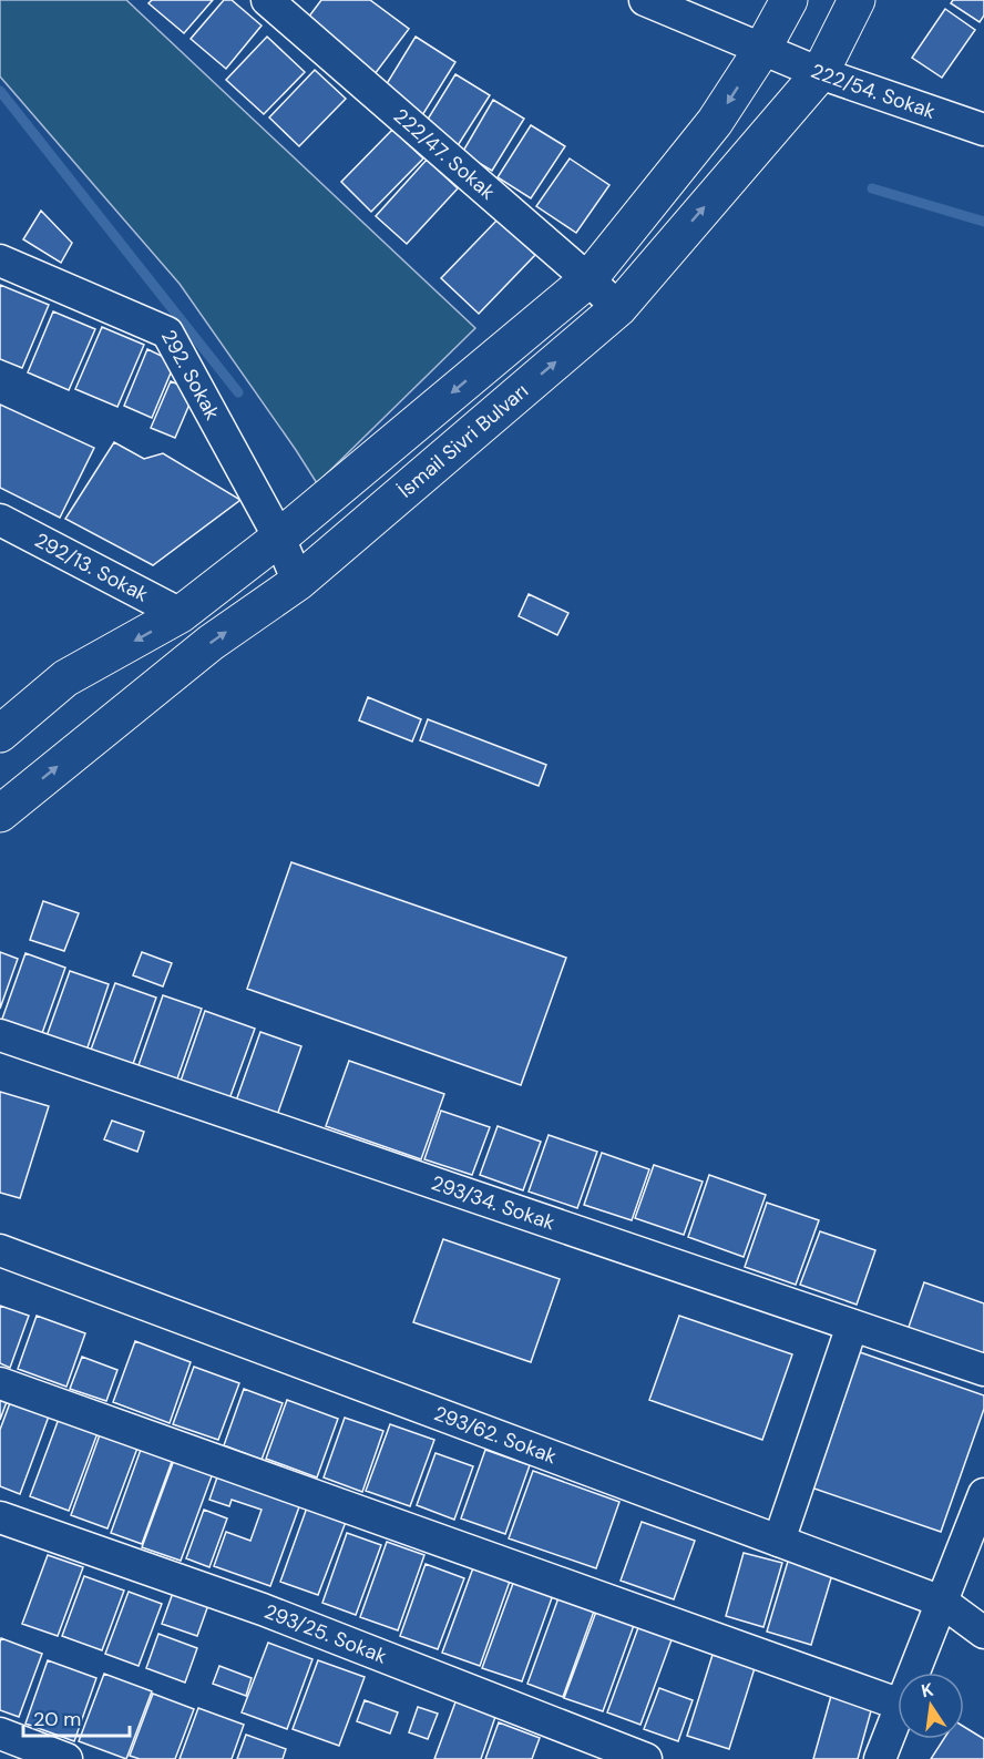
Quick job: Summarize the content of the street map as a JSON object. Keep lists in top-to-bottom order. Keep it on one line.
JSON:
{"streets":{"main road":["İsmail Sivri Bulvarı"],"street":["222/54. Sokak","222/47. Sokak","292. Sokak","292/13. Sokak","293/34. Sokak","293/62. Sokak","293/25. Sokak"]},"crossings":[["222/54. Sokak","İsmail Sivri Bulvarı"],["222/47. Sokak","İsmail Sivri Bulvarı"],["292. Sokak","İsmail Sivri Bulvarı"]],"scale_bar":"20 m","north":"top"}
